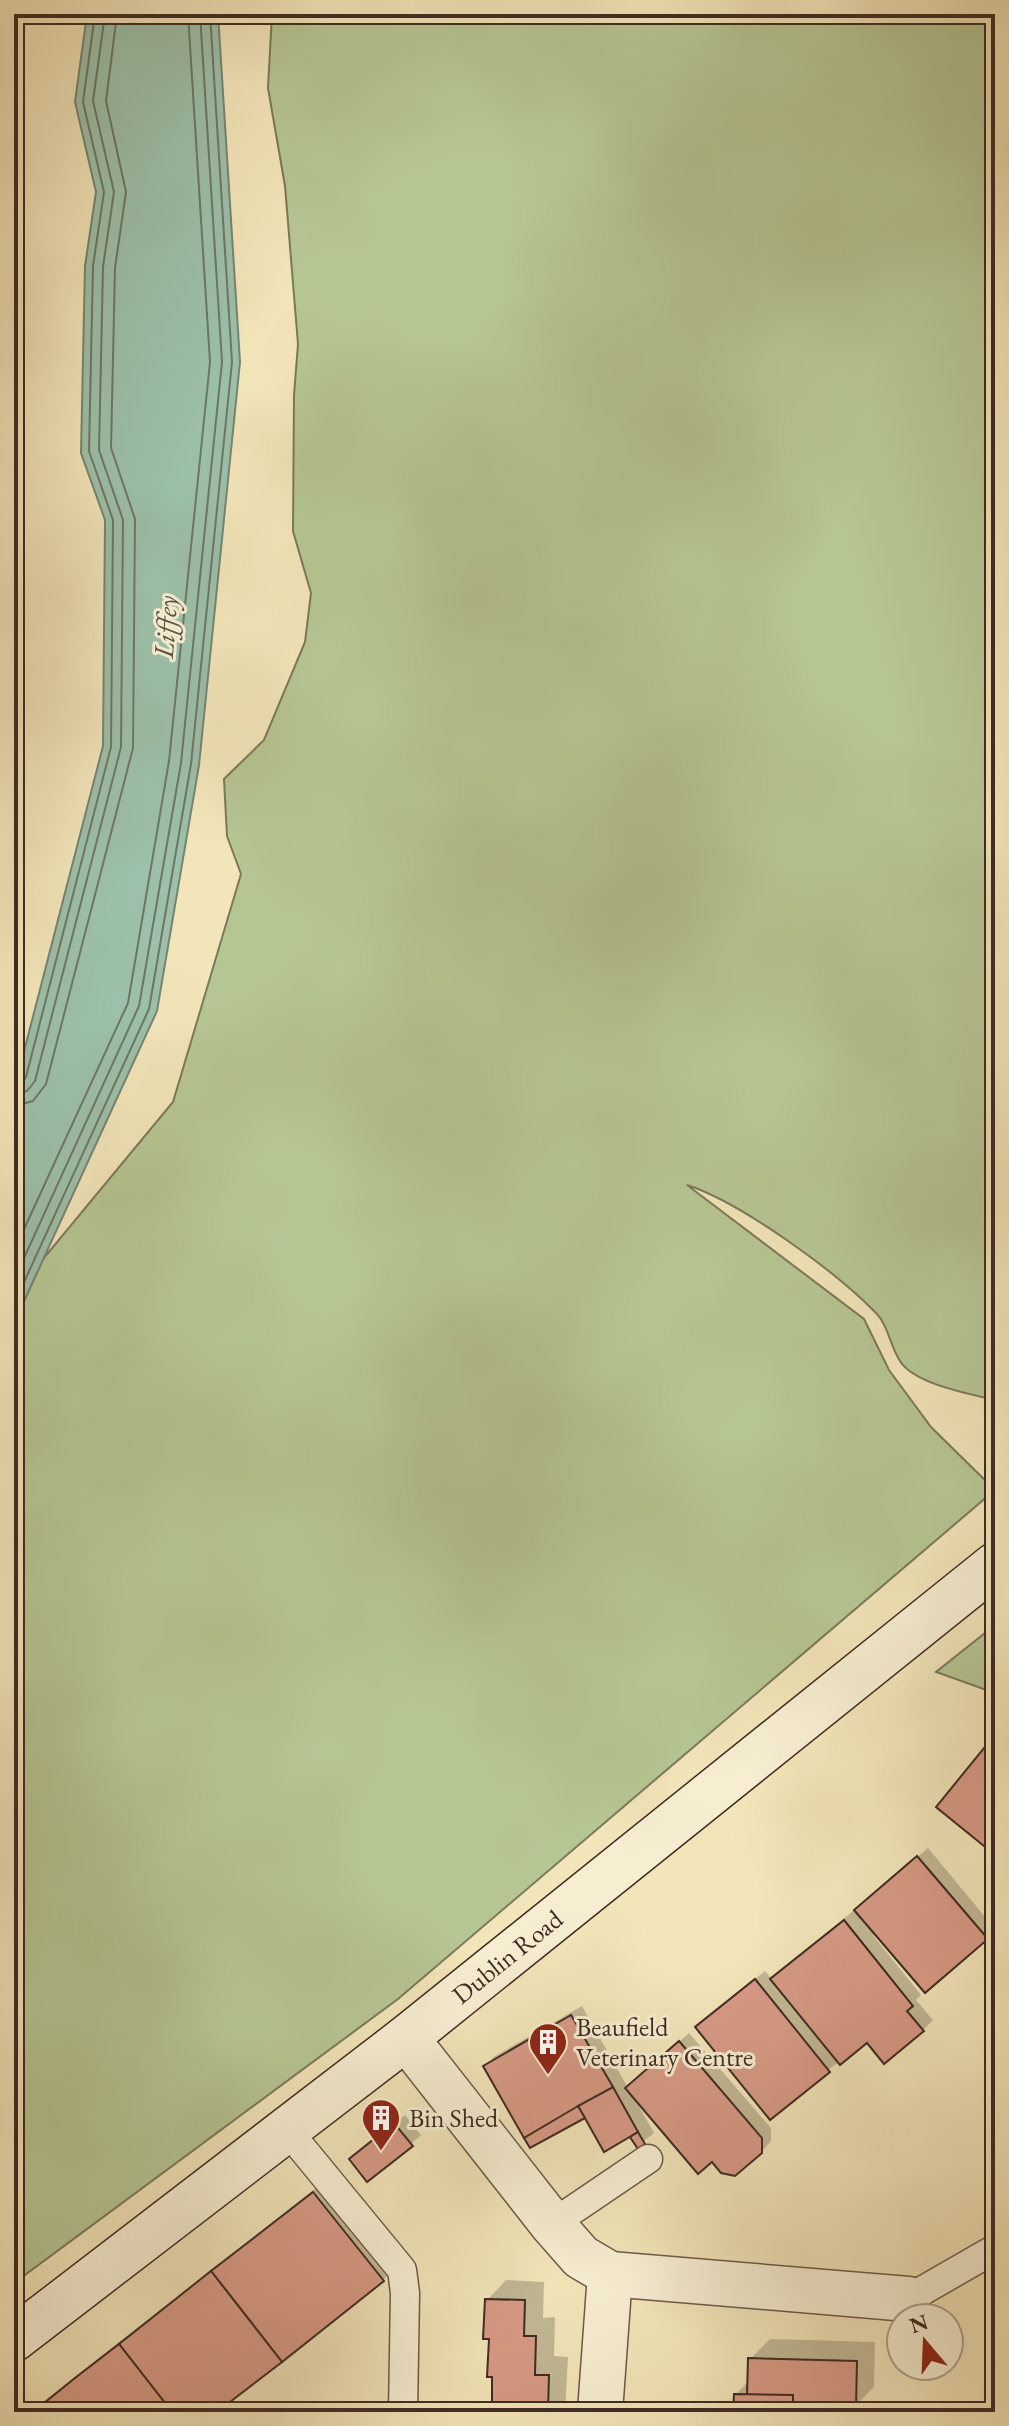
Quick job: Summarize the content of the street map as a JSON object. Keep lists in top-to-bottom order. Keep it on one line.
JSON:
{"streets":{"main road":["Dublin Road"]},"water":["Liffey"],"places":{"building":["Beaufield Veterinary Centre","Bin Shed"]},"north":"top"}
